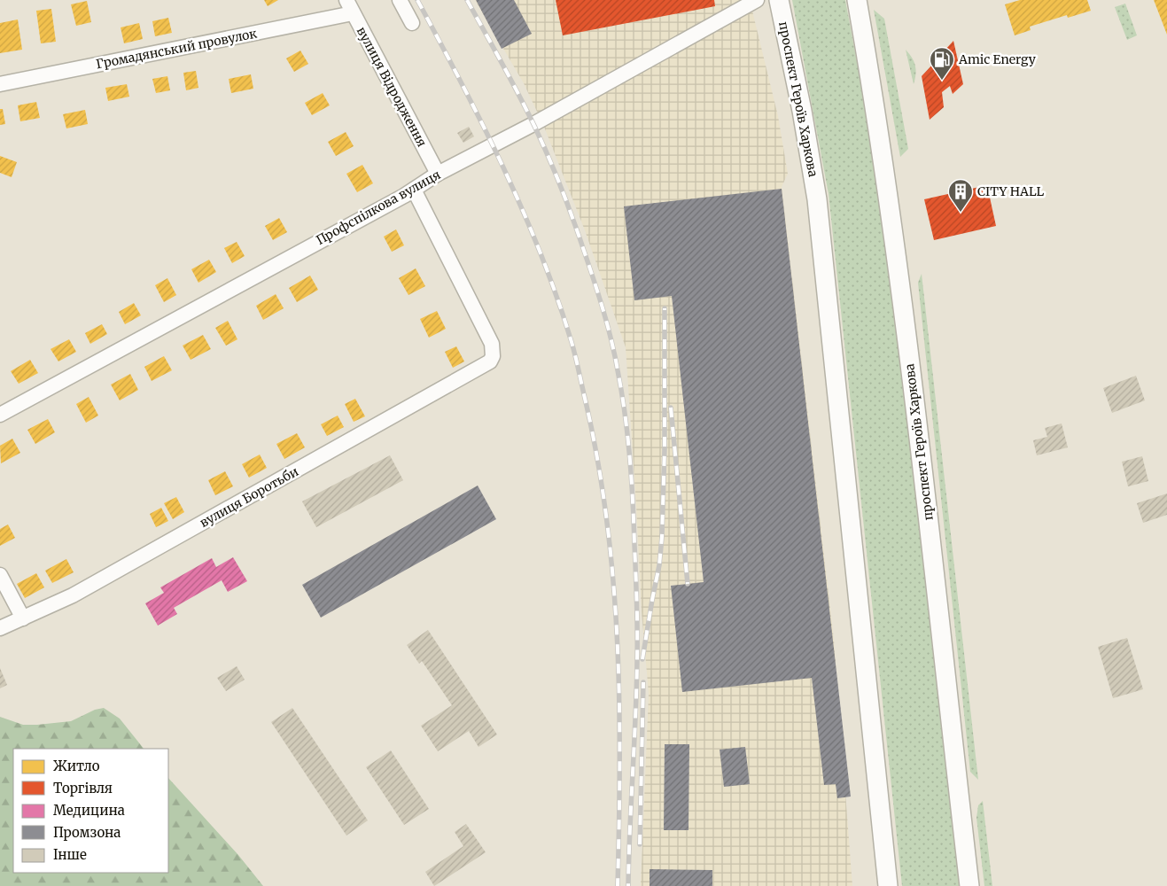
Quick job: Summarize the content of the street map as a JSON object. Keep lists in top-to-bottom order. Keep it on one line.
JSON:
{"streets":{"main road":["проспект Героїв Харкова"],"street":["Громадянський провулок","вулиця Відродження","Профспілкова вулиця","вулиця Боротьби"]},"crossings":[["Громадянський провулок","вулиця Відродження"],["вулиця Відродження","Профспілкова вулиця"],["Профспілкова вулиця","вулиця Боротьби"]],"places":{"fuel station":["Amic Energy"],"building":["CITY HALL"]},"legend":["Житло","Торгівля","Медицина","Промзона","Інше"]}
